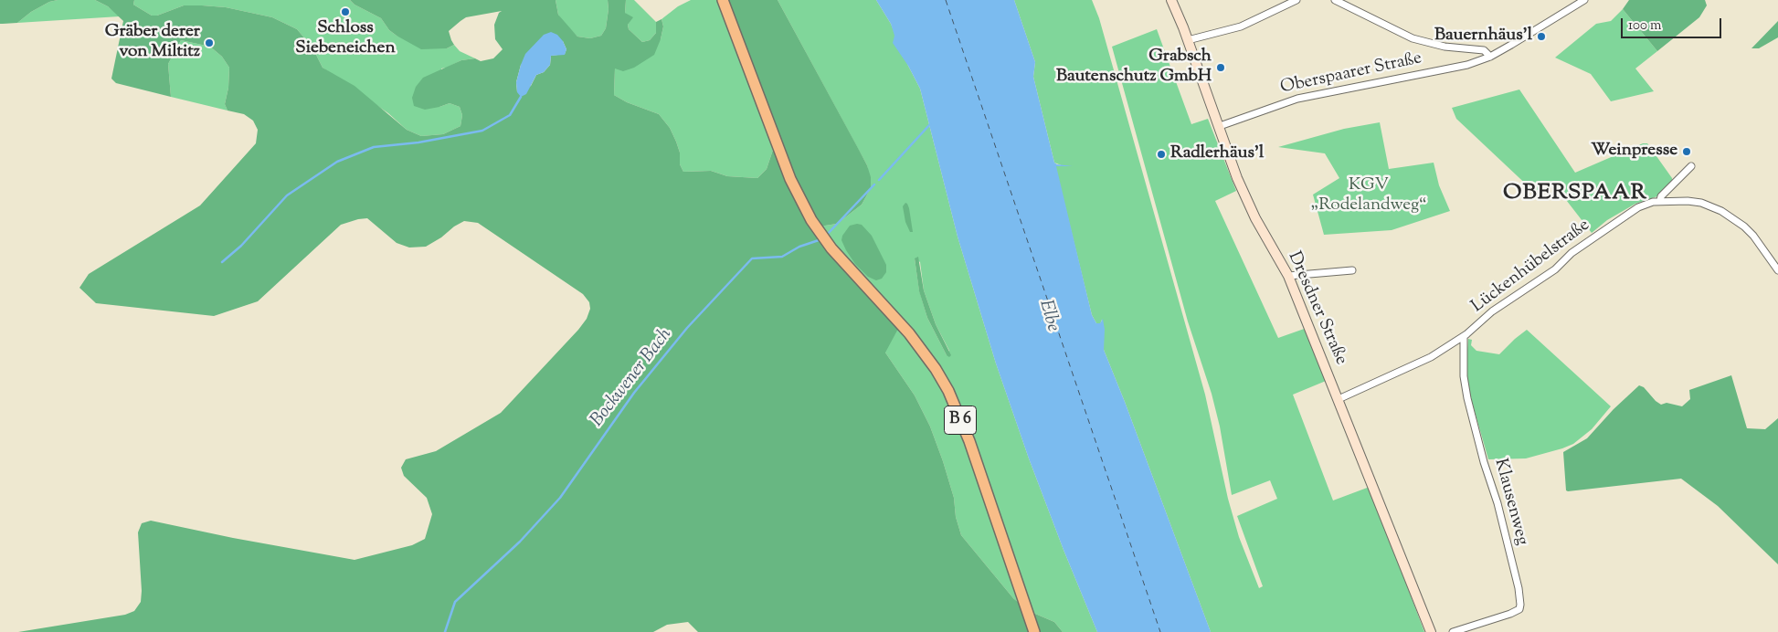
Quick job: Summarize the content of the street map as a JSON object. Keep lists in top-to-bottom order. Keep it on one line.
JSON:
{"streets":{"main road":["Dresdner Straße","B 6"],"street":["Oberspaarer Straße","Lückenhübelstraße","Klausenweg"]},"crossings":[["Oberspaarer Straße","Dresdner Straße"],["Lückenhübelstraße","Dresdner Straße"],["Lückenhübelstraße","Klausenweg"]],"districts":["OBERSPAAR"],"water":["Elbe","Bockwener Bach"],"parks":["KGV „Rodelandweg“"],"places":["Schloss Siebeneichen","Bauernhäus'l","Gräber derer von Miltitz","Grabsch Bautenschutz GmbH","Weinpresse","Radlerhäus'l"],"scale_bar":"100 m"}
